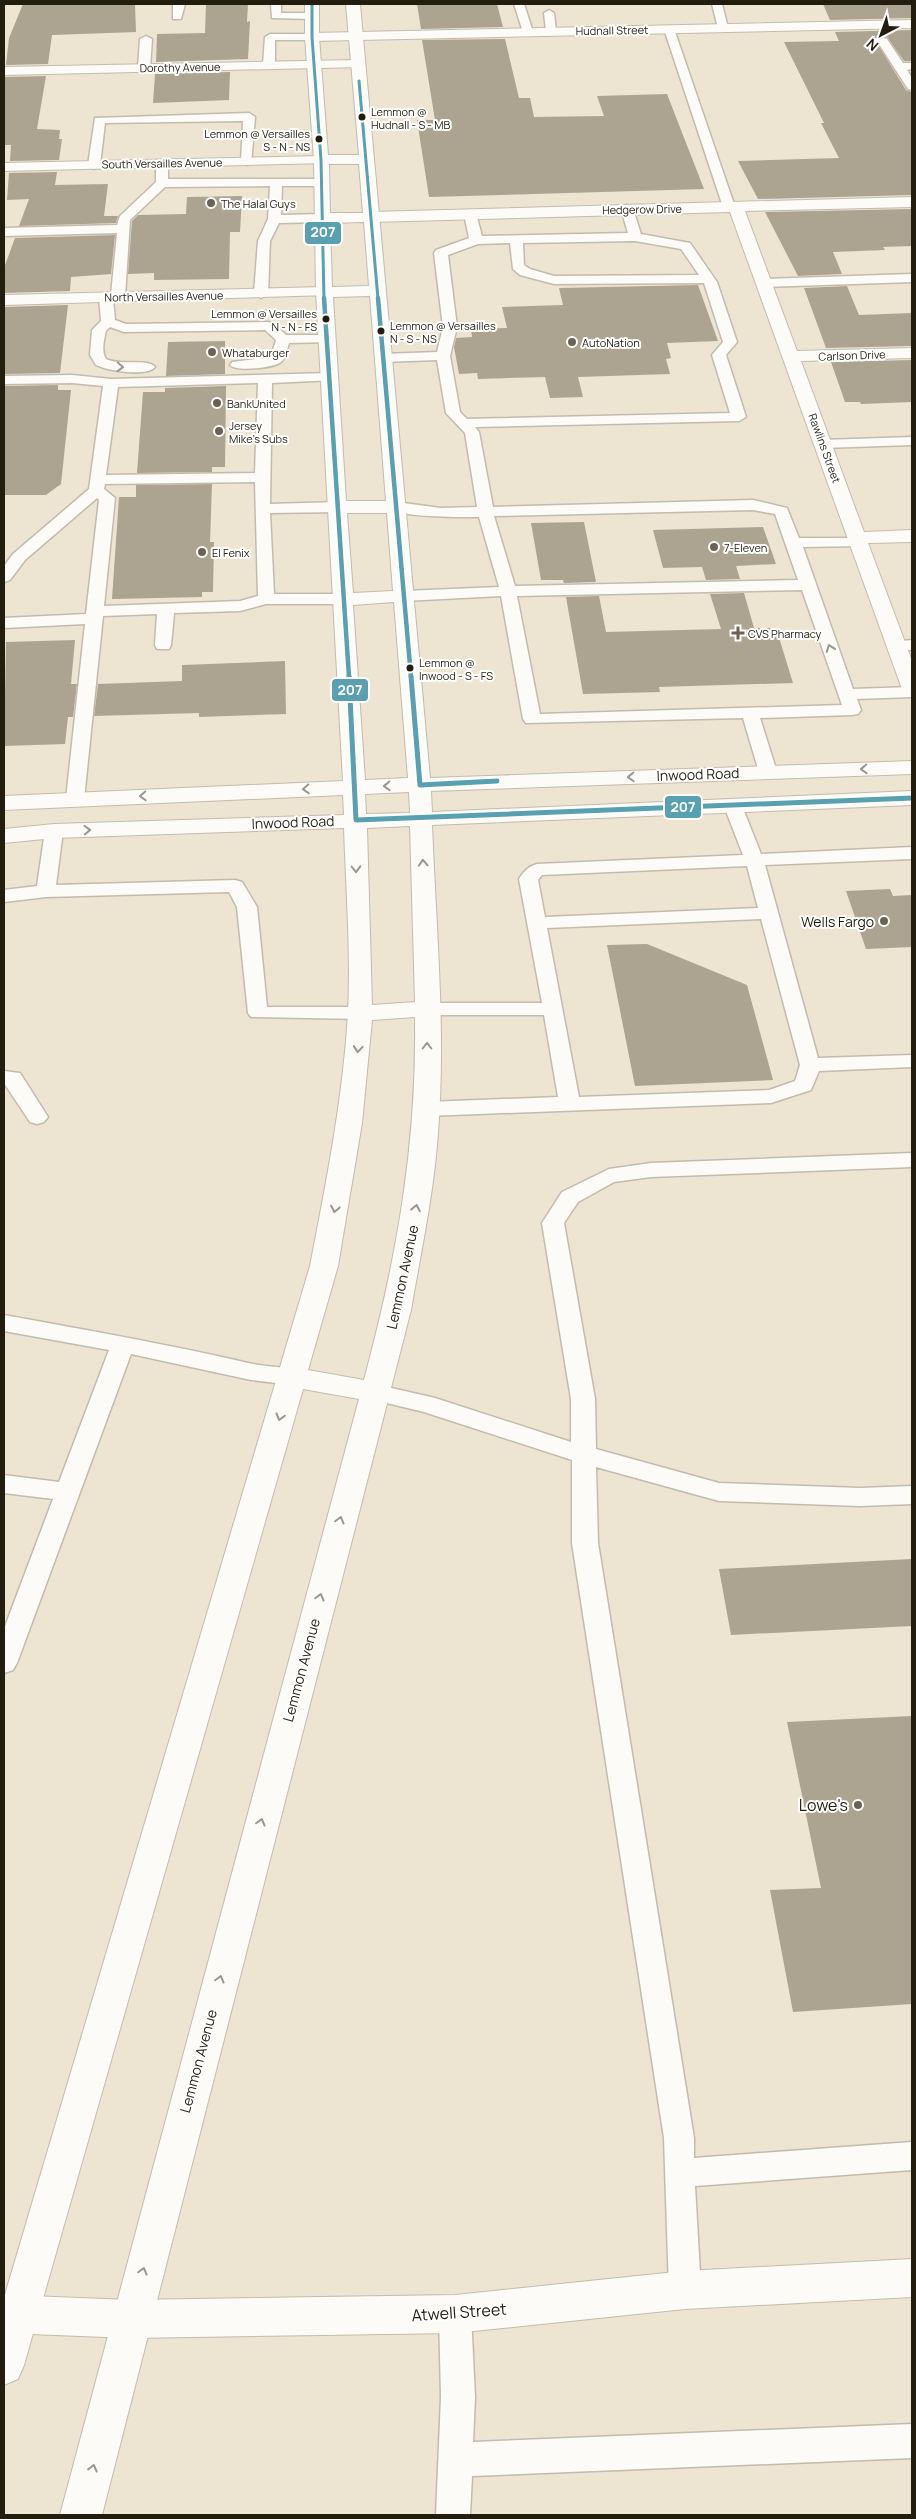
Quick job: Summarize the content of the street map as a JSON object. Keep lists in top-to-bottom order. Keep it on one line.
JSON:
{"streets":{"main road":["Hudnall Street","Dorothy Avenue","South Versailles Avenue","Hedgerow Drive","North Versailles Avenue","Carlson Drive","Rawlins Street","Inwood Road","Lemmon Avenue","Atwell Street"]},"crossings":[["Hudnall Street","Lemmon Avenue"],["Dorothy Avenue","Lemmon Avenue"],["South Versailles Avenue","Lemmon Avenue"],["Hedgerow Drive","Rawlins Street"],["Hedgerow Drive","Lemmon Avenue"],["North Versailles Avenue","Lemmon Avenue"],["Carlson Drive","Rawlins Street"],["Inwood Road","Lemmon Avenue"],["Lemmon Avenue","Atwell Street"]],"places":{"other":["Lemmon @ Hudnall - S - MB","Lemmon @ Versailles S - N - NS","The Halal Guys","Lemmon @ Versailles N - N - FS","Lemmon @ Versailles N - S - NS","AutoNation","Whataburger","BankUnited","Jersey Mike's Subs","7-Eleven","El Fenix","Lemmon @ Inwood - S - FS","Wells Fargo","Lowe's"],"health":["CVS Pharmacy"]},"lines":["transit line 207"],"north":"bottom left"}
